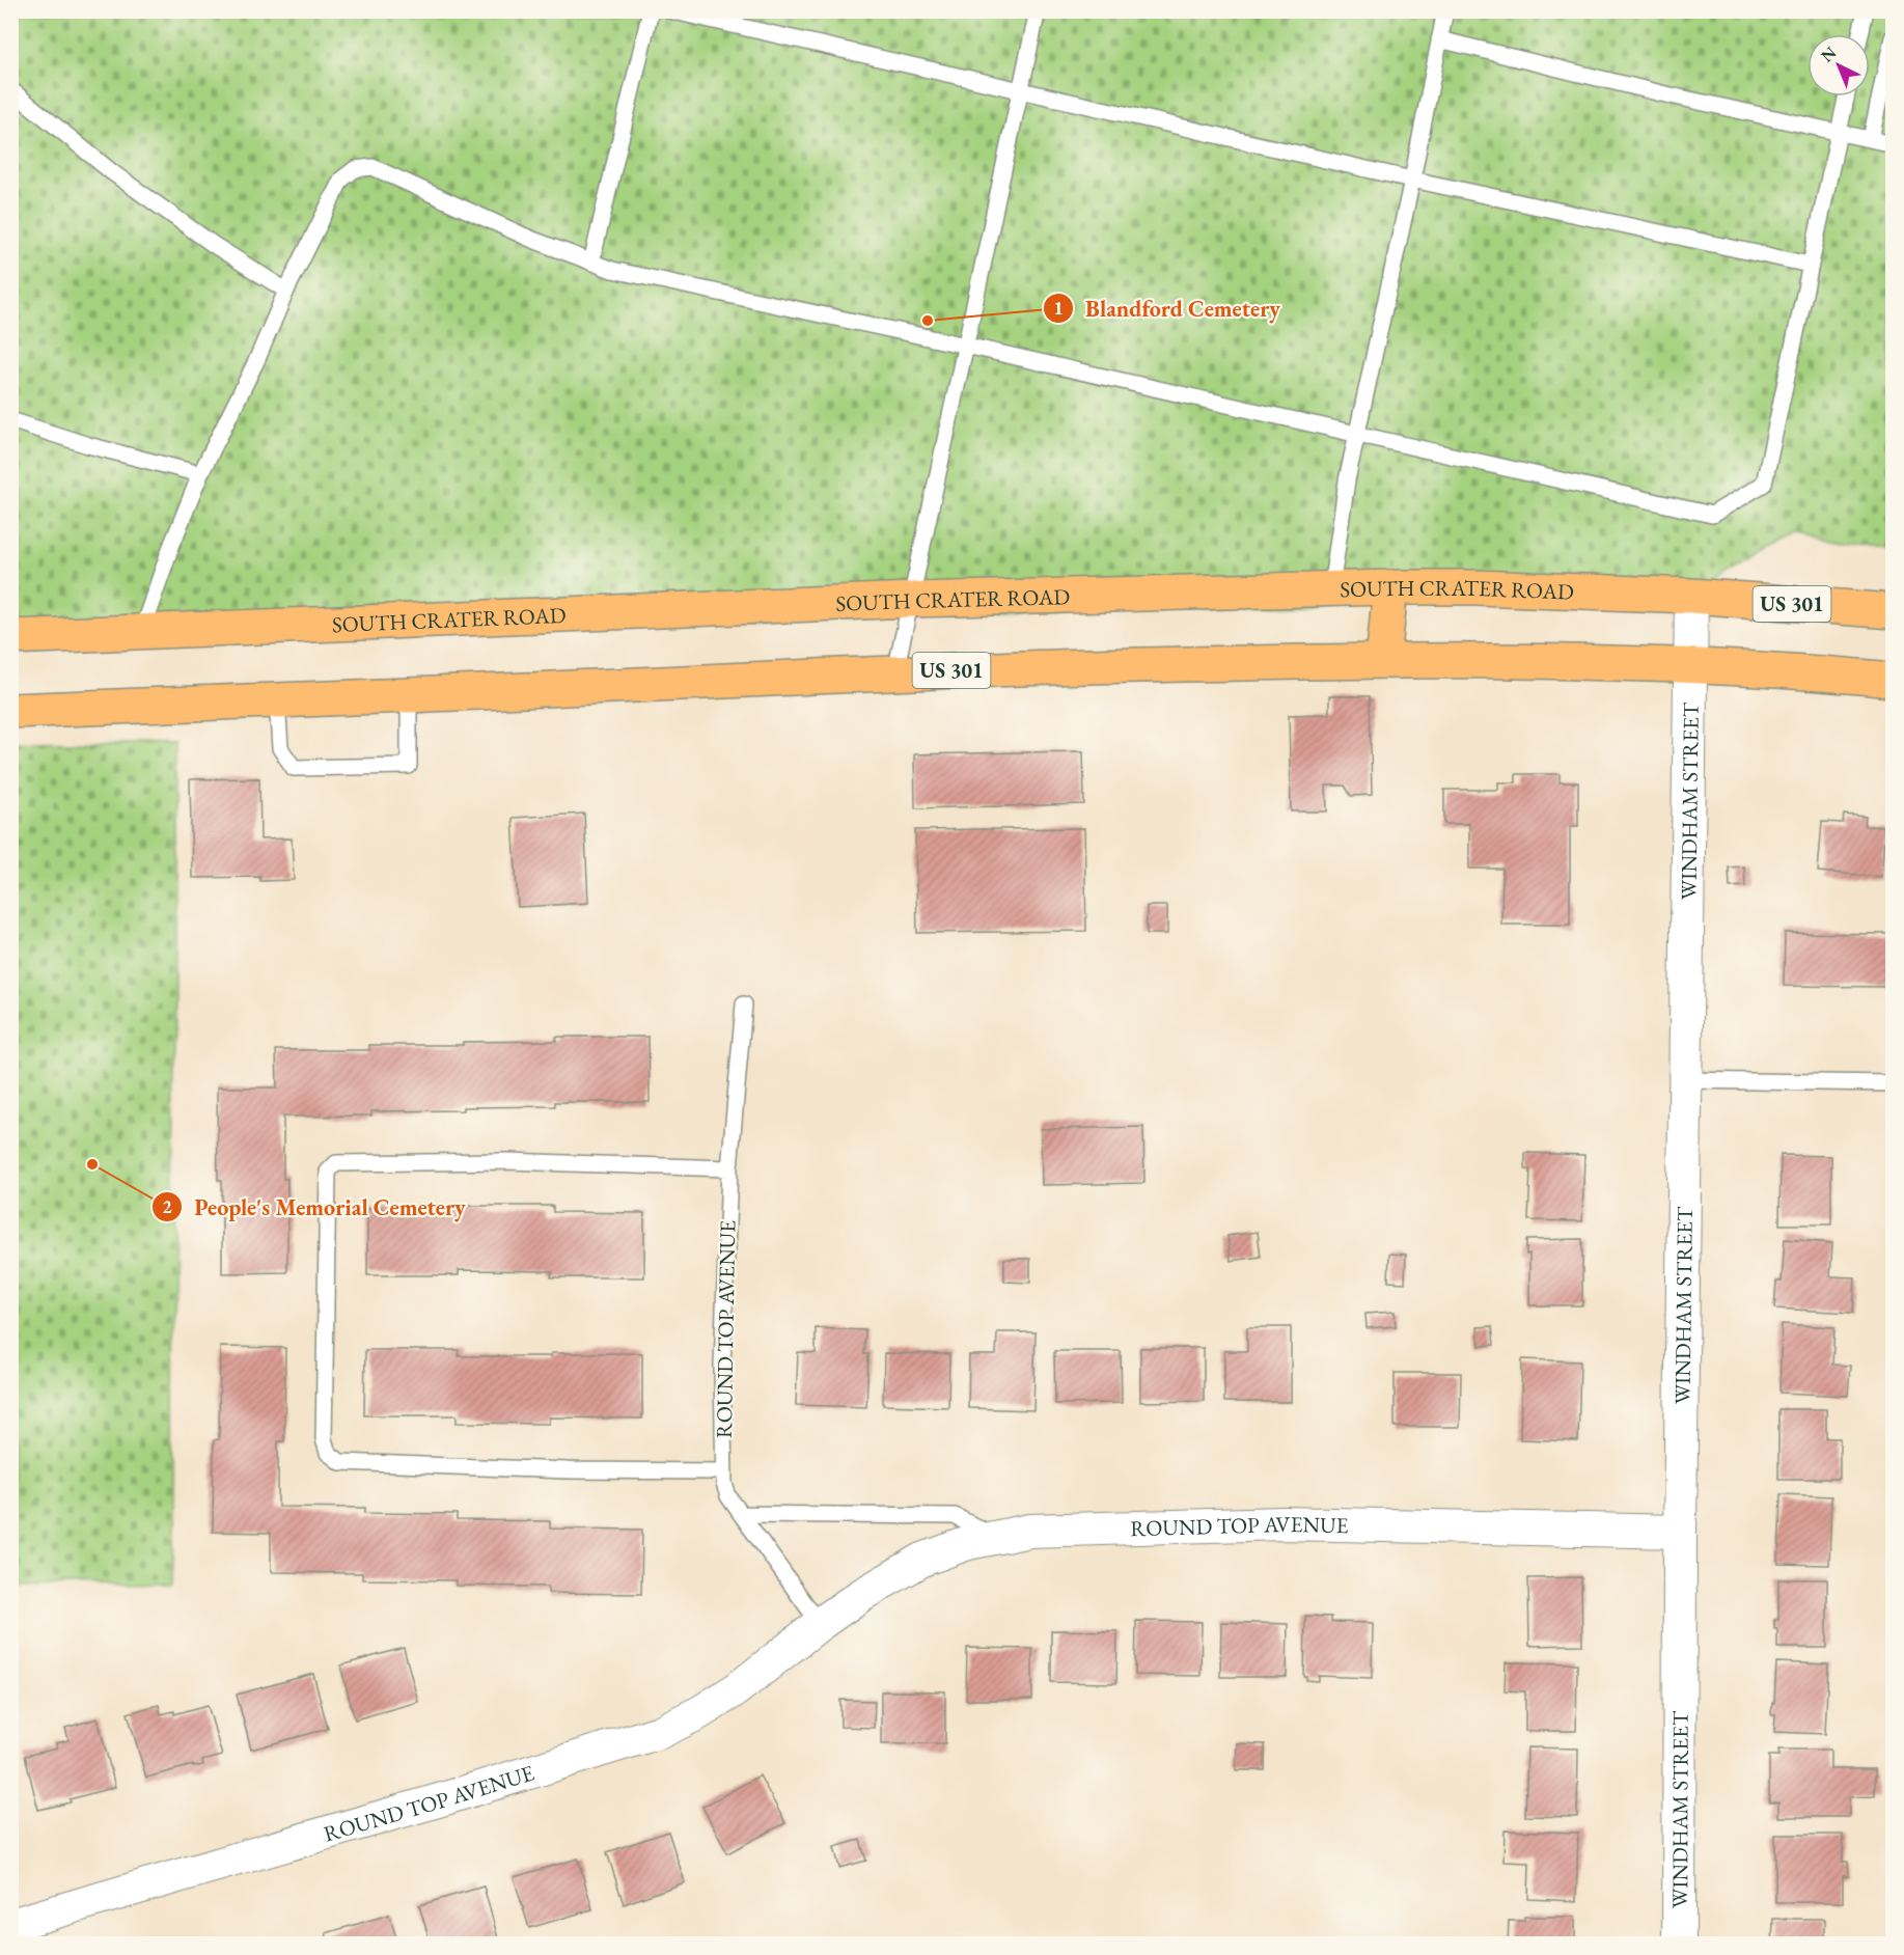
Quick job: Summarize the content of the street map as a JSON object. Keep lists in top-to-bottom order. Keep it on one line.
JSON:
{"streets":{"main road":["SOUTH CRATER ROAD","US 301"],"street":["WINDHAM STREET","ROUND TOP AVENUE"]},"crossings":[["SOUTH CRATER ROAD","WINDHAM STREET"],["US 301","WINDHAM STREET"],["WINDHAM STREET","ROUND TOP AVENUE"]],"places":["Blandford Cemetery","People's Memorial Cemetery"],"north":"top left"}
